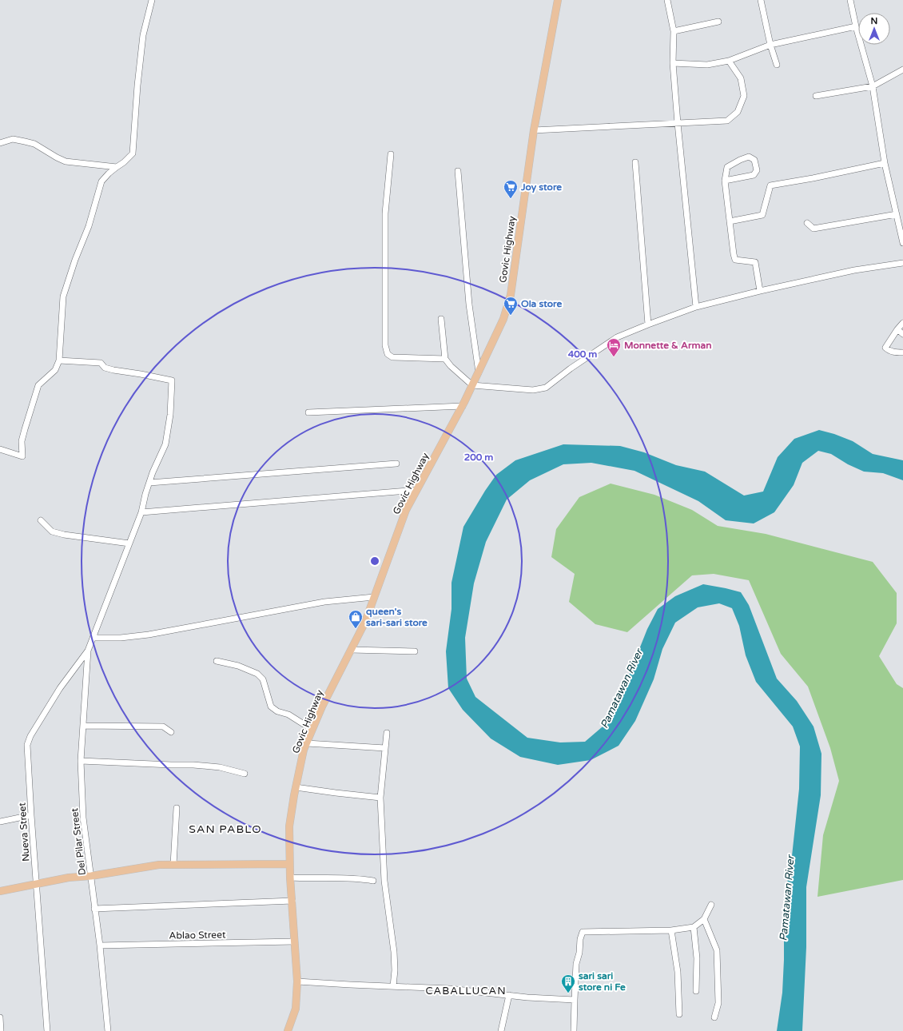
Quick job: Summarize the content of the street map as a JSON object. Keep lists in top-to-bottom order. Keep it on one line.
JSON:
{"streets":{"main road":["Govic Highway"],"street":["Nueva Street","Del Pilar Street","Ablao Street"]},"crossings":[["Govic Highway","Ablao Street"],["Nueva Street","Del Pilar Street"],["Del Pilar Street","Ablao Street"]],"districts":["SAN PABLO","CABALLUCAN"],"water":["Pamatawan River"],"places":{"supermarket":["Joy store","Ola store"],"hotel":["Monnette & Arman"],"shop":["queen's sari-sari store"],"building":["sari sari store ni Fe"]},"north":"top","rings":["400 m","200 m"]}
